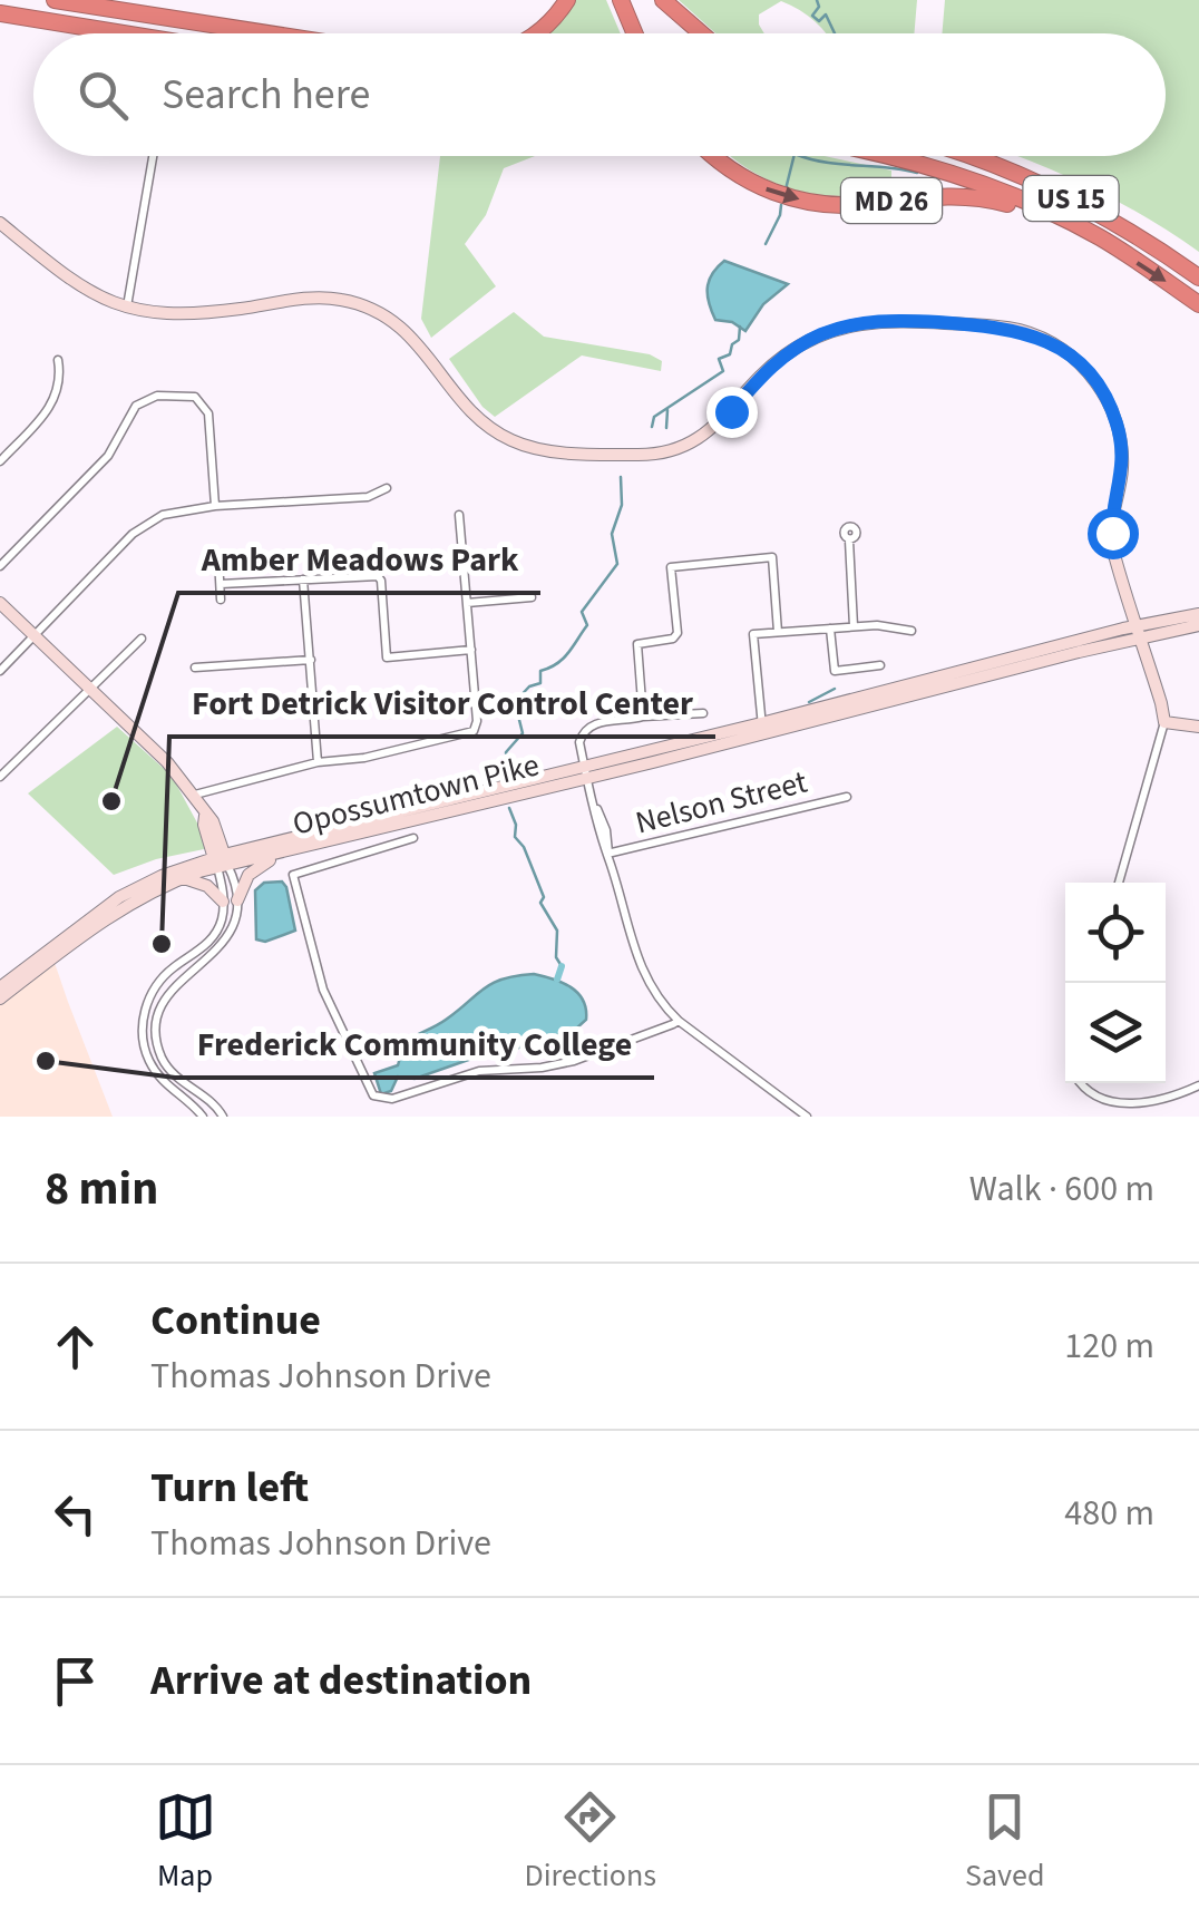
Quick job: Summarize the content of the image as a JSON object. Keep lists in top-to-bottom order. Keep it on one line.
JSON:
{"streets":{"highway":["US 15","MD 26"],"main road":["Opossumtown Pike"],"street":["Nelson Street"]},"crossings":[["US 15","MD 26"]],"places":["Amber Meadows Park","Fort Detrick Visitor Control Center","Frederick Community College"],"page":{"search":"Search here","heading":["8 min","Walk · 600 m"],"list":[["Continue","Thomas Johnson Drive","120 m"],["Turn left","Thomas Johnson Drive","480 m"],"Arrive at destination"],"nav":["Map","Directions","Saved"]}}
